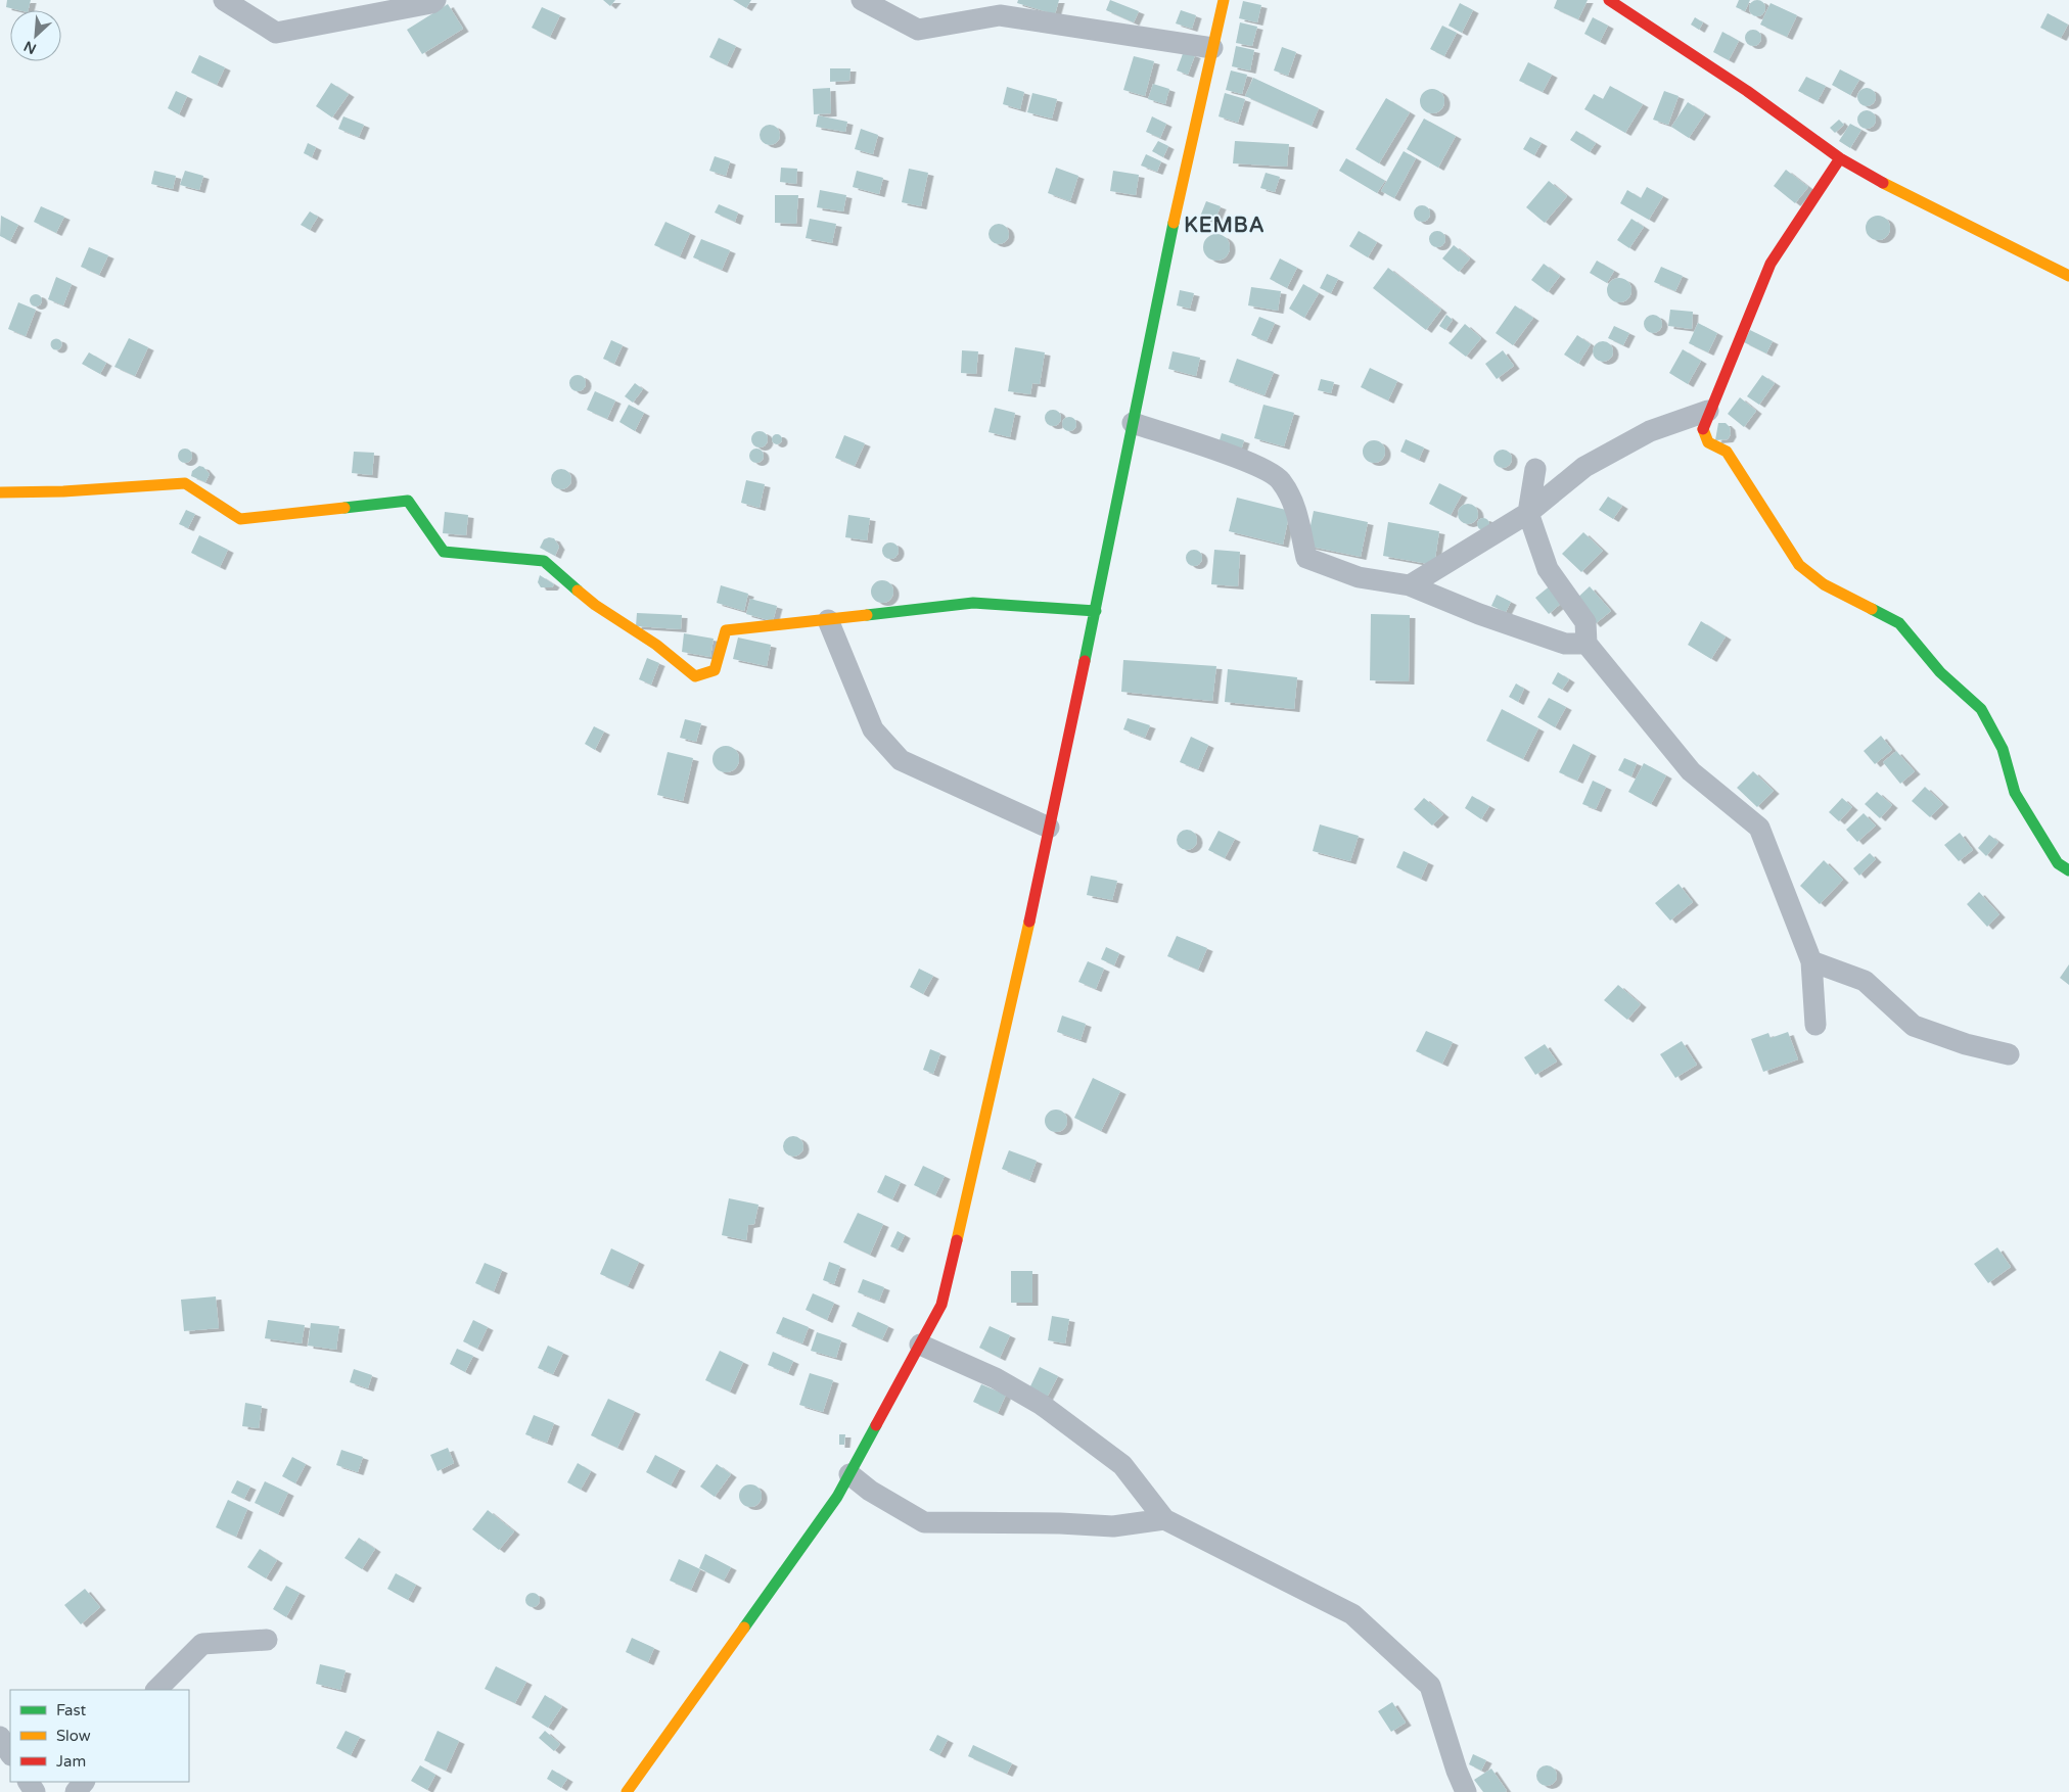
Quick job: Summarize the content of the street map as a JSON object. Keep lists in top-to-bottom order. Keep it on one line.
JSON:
{"districts":["KEMBA"],"legend":["Fast","Slow","Jam"],"north":"bottom left"}
